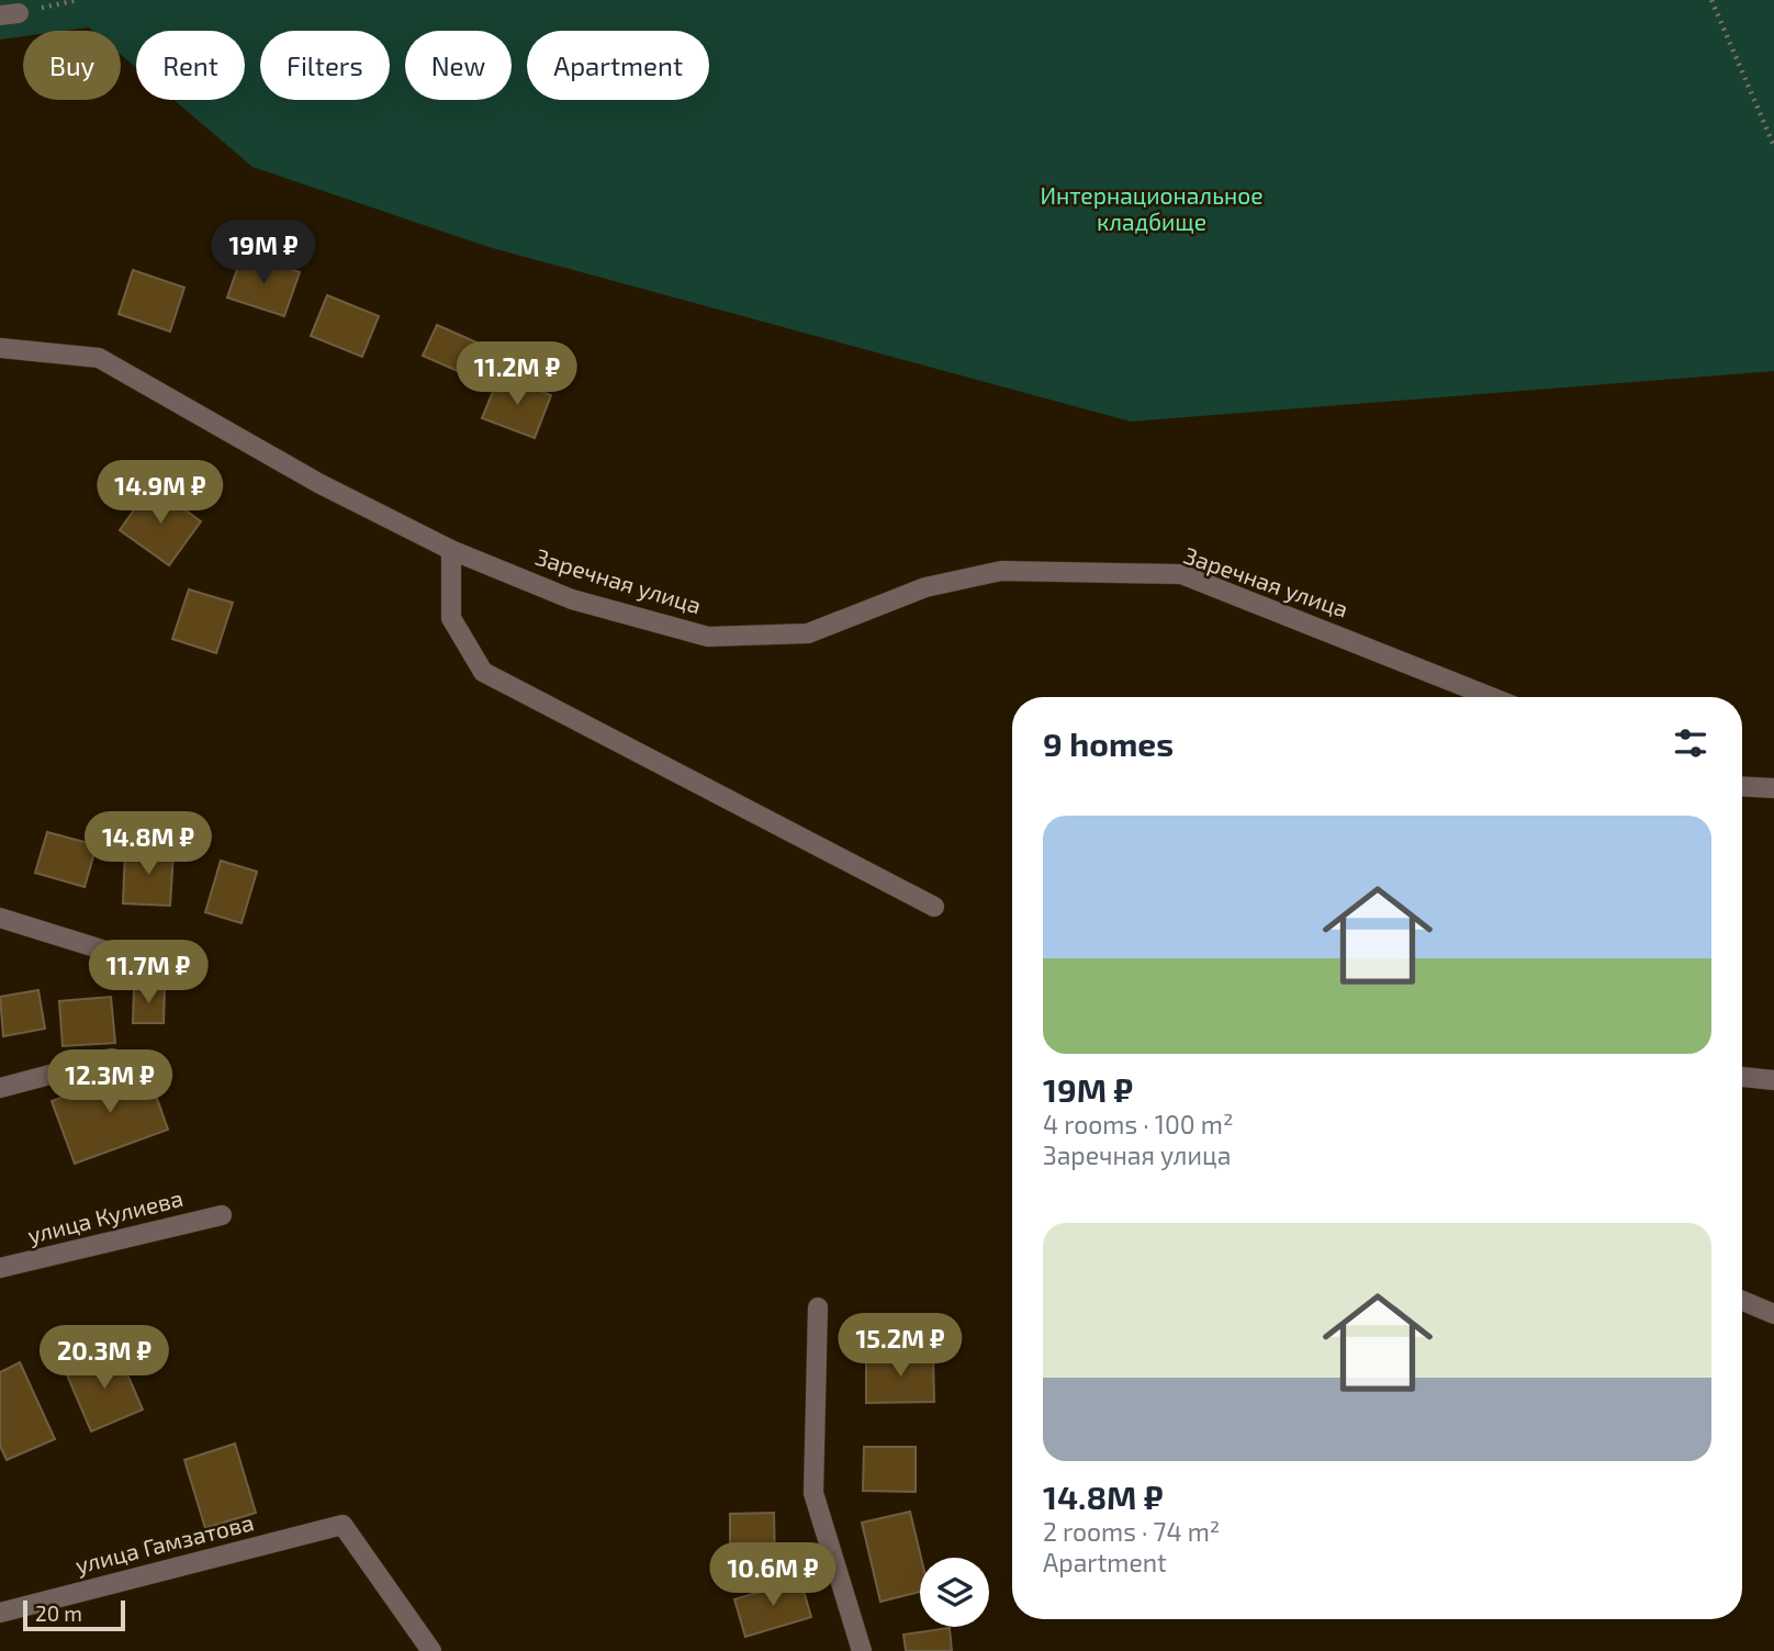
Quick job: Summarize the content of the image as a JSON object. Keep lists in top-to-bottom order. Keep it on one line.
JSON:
{"streets":{"street":["Заречная улица","улица Кулиева","улица Гамзатова"]},"parks":["Интернациональное кладбище"],"scale_bar":"20 m","page":{"chip":["Buy","Rent","Filters","New","Apartment"],"price":["19M ₽","11.2M ₽","14.9M ₽","14.8M ₽","11.7M ₽","12.3M ₽","15.2M ₽","20.3M ₽","10.6M ₽"],"heading":"9 homes","list":[{"name":"19M ₽","note":"4 rooms · 100 m² · Заречная улица"},{"name":"14.8M ₽","note":"2 rooms · 74 m² · Apartment"}],"scale":"20 m"}}
